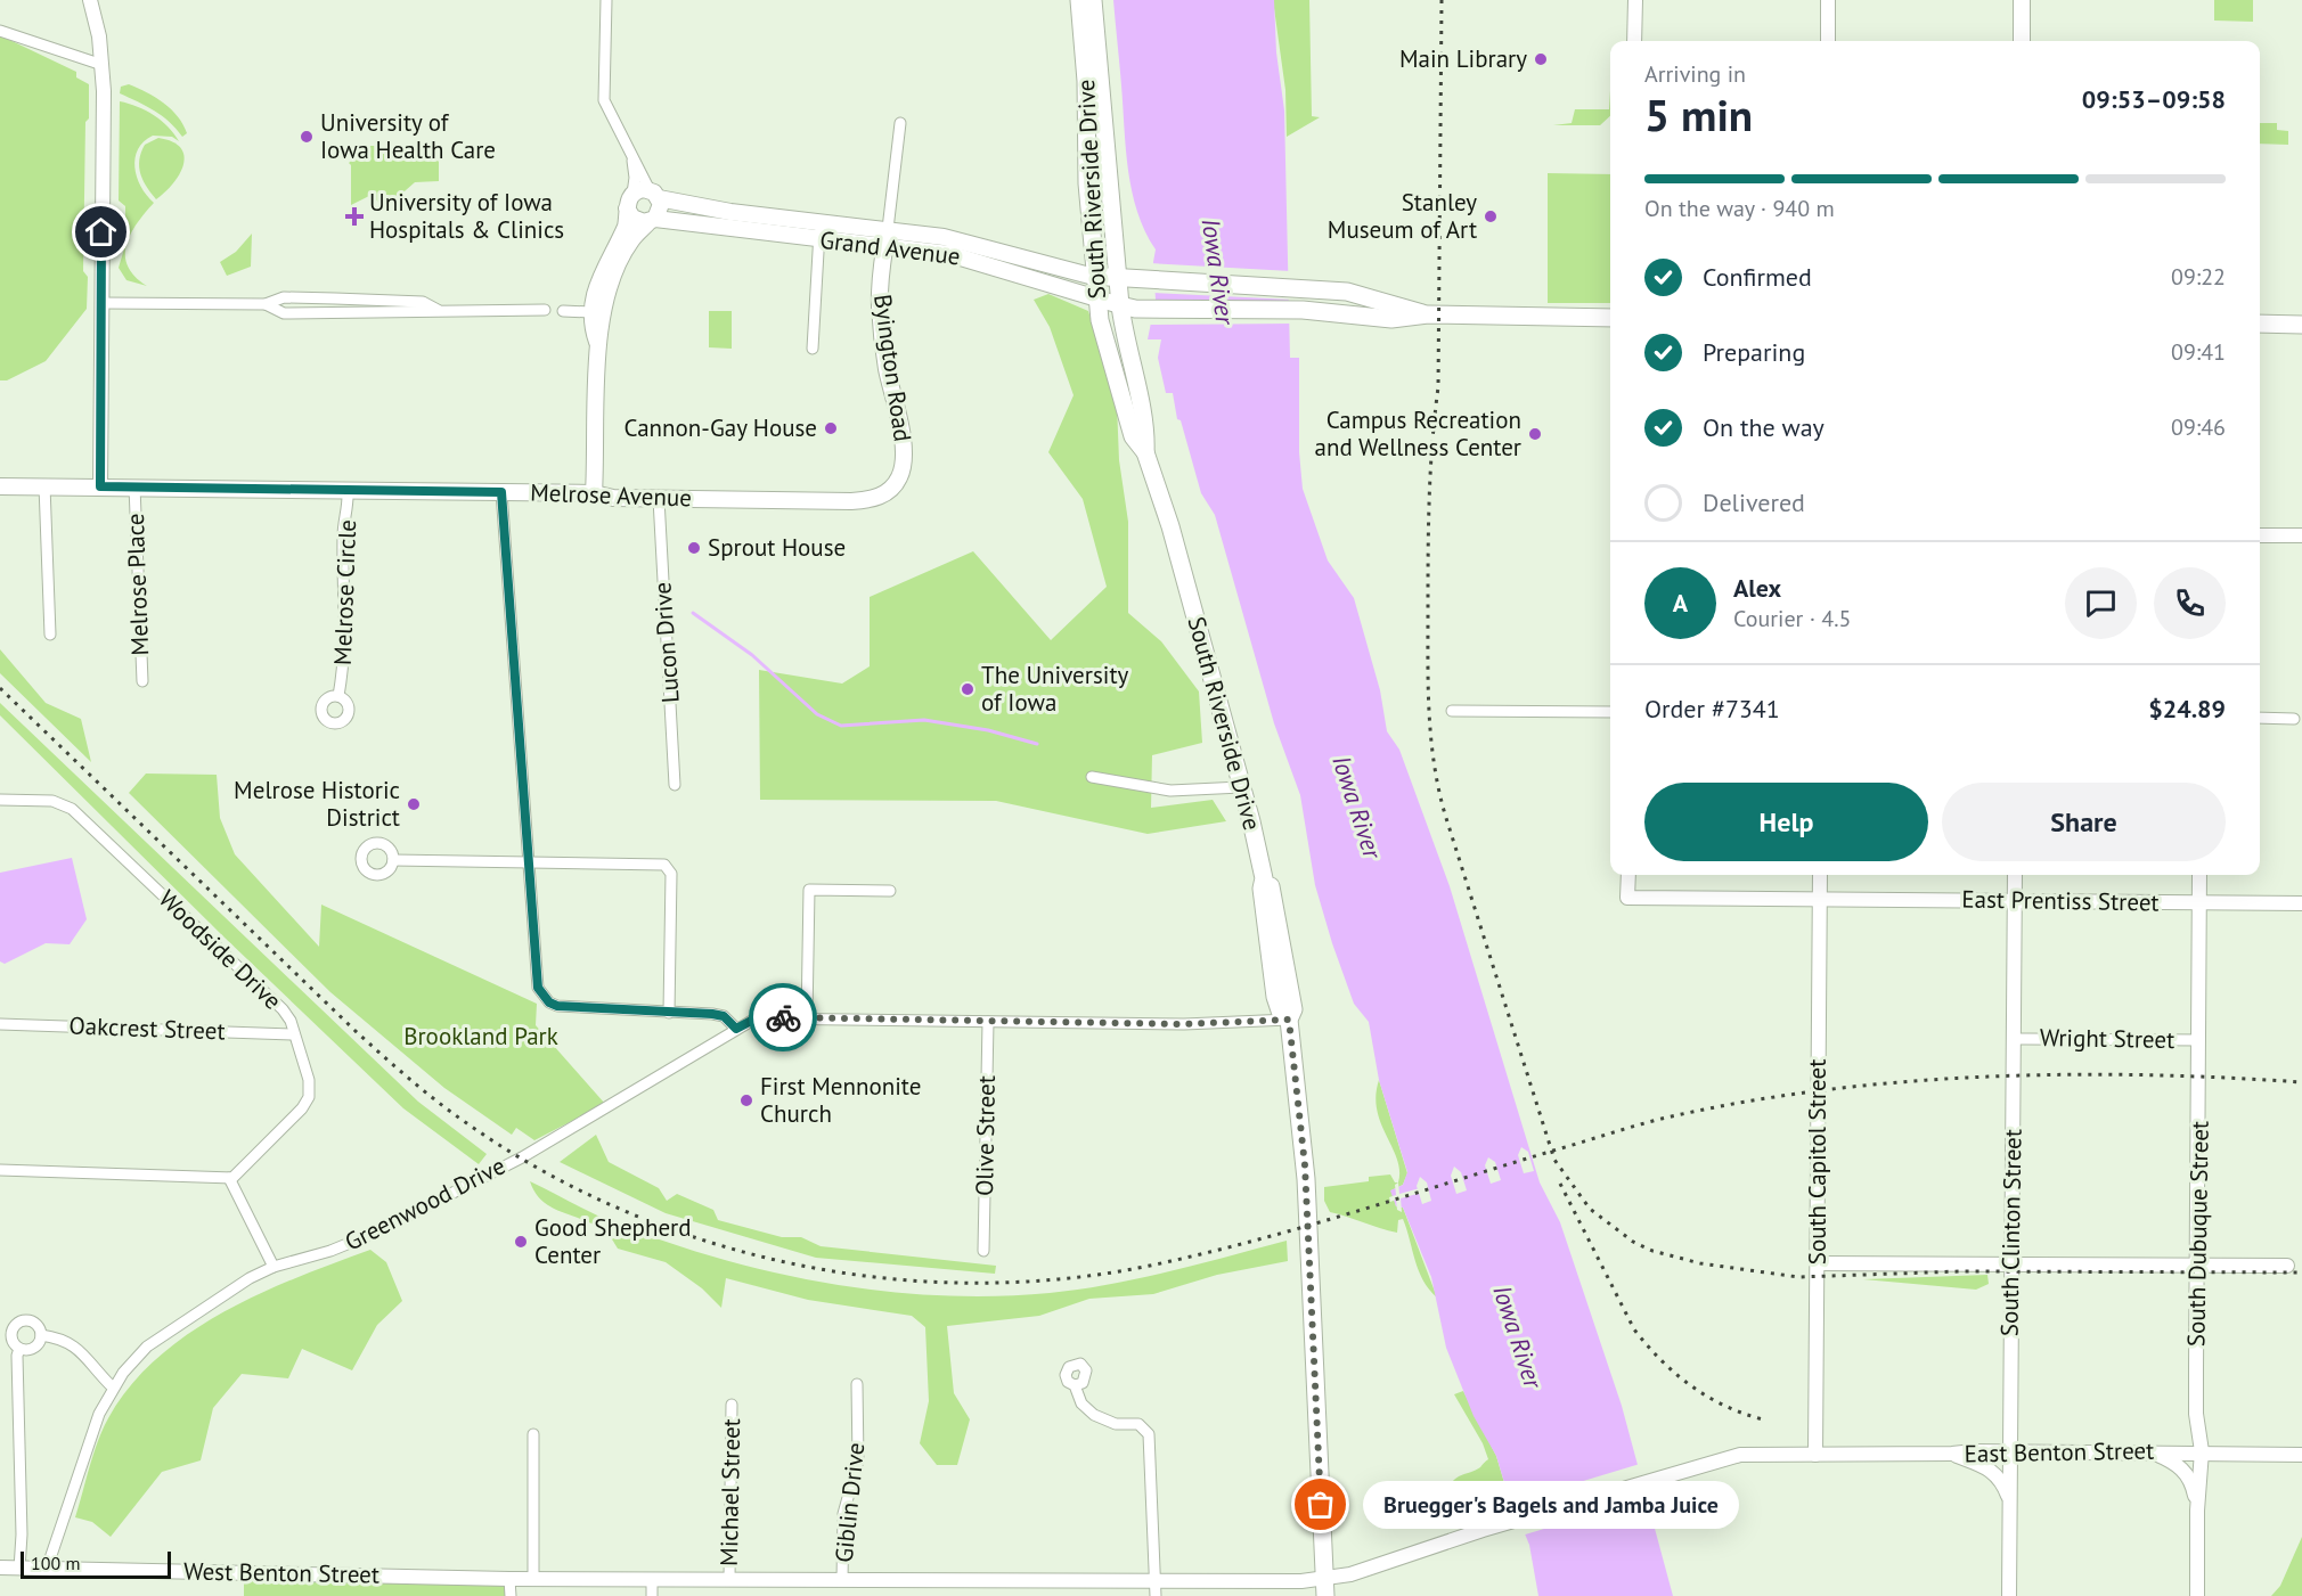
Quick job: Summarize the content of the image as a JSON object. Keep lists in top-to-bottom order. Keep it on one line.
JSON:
{"streets":{"main road":["South Riverside Drive","Grand Avenue","Byington Road","Melrose Avenue"],"street":["Melrose Place","Melrose Circle","Lucon Drive","East Prentiss Street","Woodside Drive","Oakcrest Street","Wright Street","Olive Street","South Capitol Street","Greenwood Drive","South Clinton Street","South Dubuque Street","East Benton Street","Michael Street","Giblin Drive","West Benton Street"]},"crossings":[["South Riverside Drive","Grand Avenue"],["South Riverside Drive","Greenwood Drive"],["South Riverside Drive","West Benton Street"],["Grand Avenue","Byington Road"],["Byington Road","Melrose Avenue"],["Melrose Avenue","Melrose Place"],["Melrose Avenue","Melrose Circle"],["Melrose Avenue","Lucon Drive"],["East Prentiss Street","South Capitol Street"],["East Prentiss Street","South Clinton Street"],["East Prentiss Street","South Dubuque Street"],["Woodside Drive","Oakcrest Street"],["Wright Street","South Clinton Street"],["Wright Street","South Dubuque Street"],["Olive Street","Greenwood Drive"],["South Capitol Street","East Benton Street"],["South Capitol Street","West Benton Street"],["Greenwood Drive","West Benton Street"],["South Clinton Street","East Benton Street"],["South Dubuque Street","East Benton Street"],["East Benton Street","West Benton Street"],["Michael Street","West Benton Street"],["Giblin Drive","West Benton Street"]],"water":["Iowa River"],"parks":["Brookland Park"],"places":{"other":["Main Library","University of Iowa Health Care","Stanley Museum of Art","Cannon-Gay House","Campus Recreation and Wellness Center","Sprout House","The University of Iowa","Melrose Historic District","First Mennonite Church","Good Shepherd Center","Bruegger's Bagels and Jamba Juice"],"health":["University of Iowa Hospitals & Clinics"]},"scale_bar":"100 m","page":{"heading":["5 min","Arriving in","09:53–09:58"],"panel":["Alex","Courier · 4.5","Order #7341","$24.89"],"bar":"On the way · 940 m","list":[["Confirmed","09:22"],["Preparing","09:41"],["On the way","09:46"],"Delivered"],"round":"A","buttons":["Help","Share"],"bubble":"Bruegger's Bagels and Jamba Juice","scale":"100 m"}}
